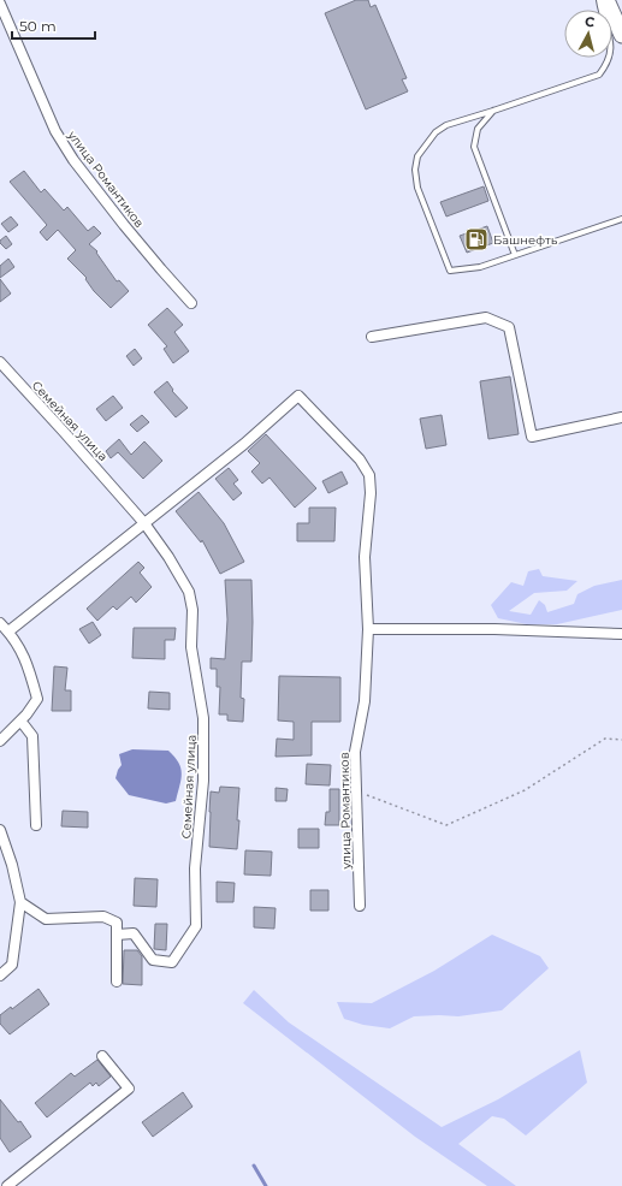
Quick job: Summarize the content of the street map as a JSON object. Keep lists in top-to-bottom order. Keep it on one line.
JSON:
{"streets":{"street":["улица Романтиков","Семейная улица"]},"crossings":[["улица Романтиков","Семейная улица"]],"places":{"fuel station":["Башнефть"]},"scale_bar":"50 m","north":"top"}
